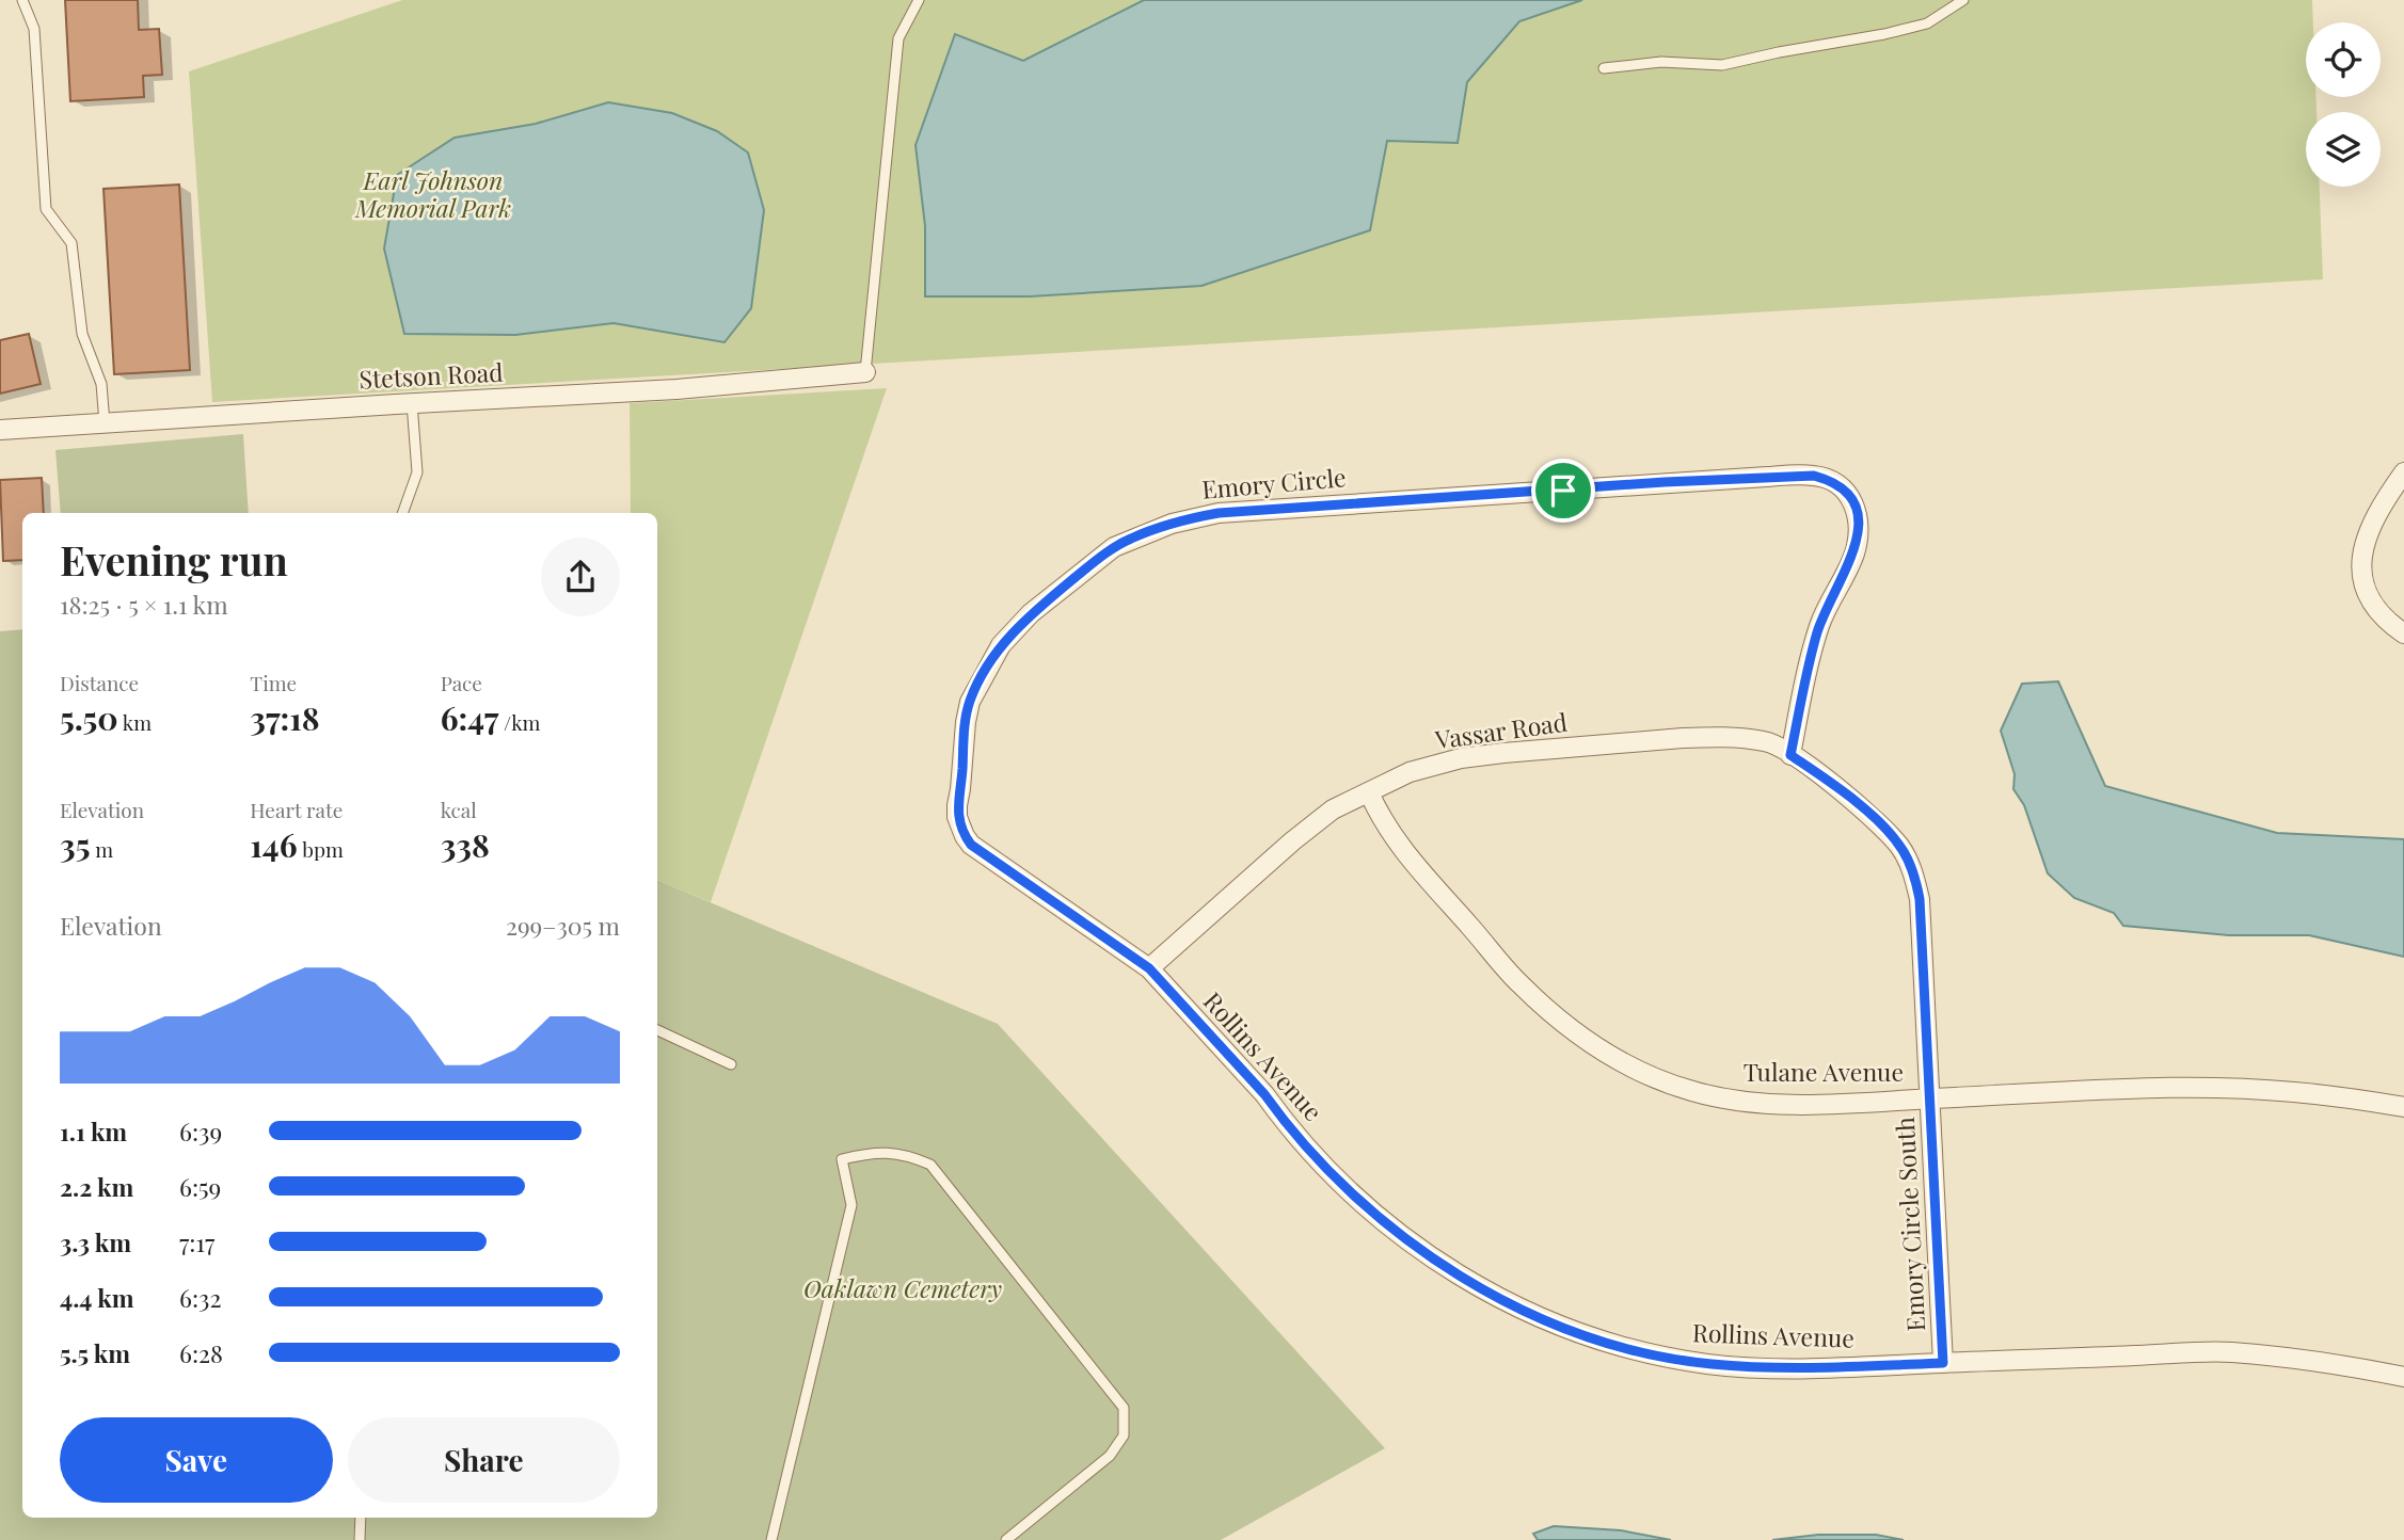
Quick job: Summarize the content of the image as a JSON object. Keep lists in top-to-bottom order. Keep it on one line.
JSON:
{"streets":{"street":["Stetson Road","Emory Circle","Vassar Road","Rollins Avenue","Tulane Avenue","Emory Circle South"]},"crossings":[["Emory Circle","Vassar Road"],["Emory Circle","Rollins Avenue"],["Emory Circle","Emory Circle South"],["Vassar Road","Rollins Avenue"],["Vassar Road","Tulane Avenue"],["Vassar Road","Emory Circle South"],["Rollins Avenue","Emory Circle South"],["Tulane Avenue","Emory Circle South"]],"parks":["Earl Johnson Memorial Park","Oaklawn Cemetery"],"page":{"heading":["Evening run","18:25 · 5 × 1.1 km"],"stats":[["Distance","5.50 km"],["Time","37:18"],["Pace","6:47 /km"],["Elevation","35 m"],["Heart rate","146 bpm"],["kcal","338"]],"chart":["Elevation","299–305 m"],"list":[{"name":"1.1 km","note":"6:39"},{"name":"2.2 km","note":"6:59"},{"name":"3.3 km","note":"7:17"},{"name":"4.4 km","note":"6:32"},{"name":"5.5 km","note":"6:28"}],"buttons":["Save","Share"]}}
